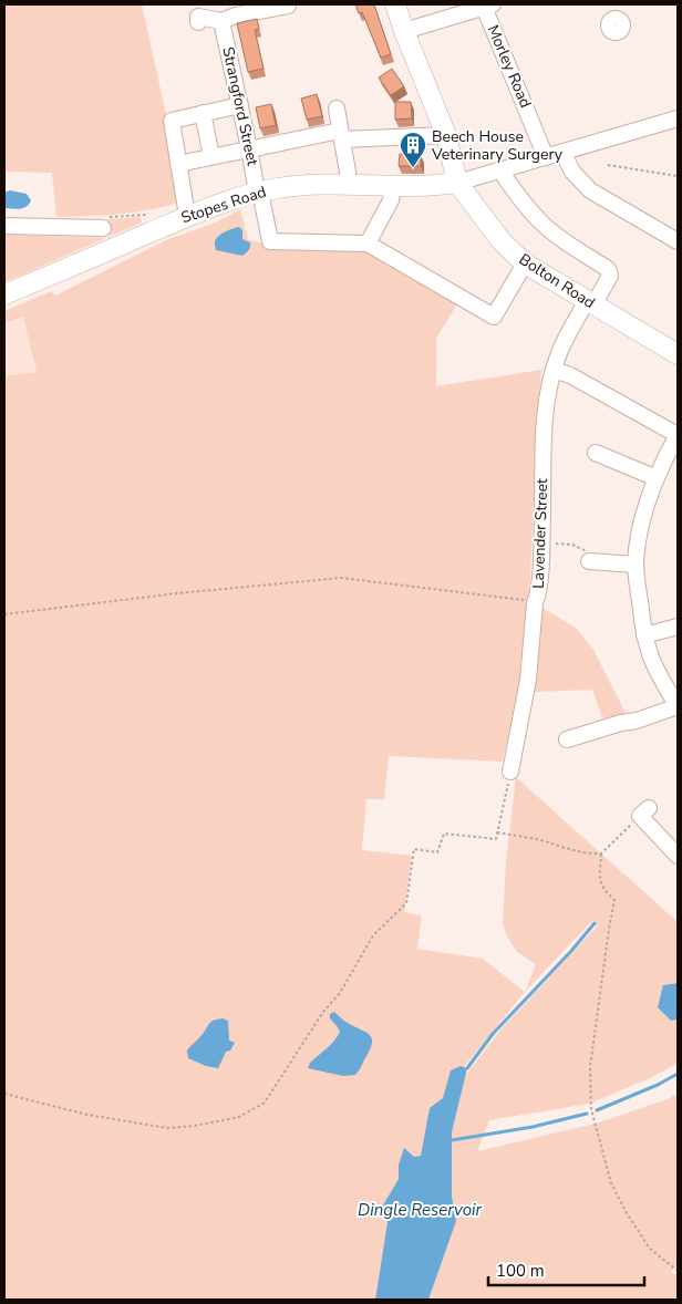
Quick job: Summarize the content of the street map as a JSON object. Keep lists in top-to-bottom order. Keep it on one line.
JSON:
{"streets":{"main road":["Stopes Road","Bolton Road"],"street":["Morley Road","Strangford Street","Lavender Street"]},"crossings":[["Strangford Street","Stopes Road"],["Stopes Road","Bolton Road"],["Bolton Road","Lavender Street"]],"water":["Dingle Reservoir"],"places":{"building":["Beech House Veterinary Surgery"]},"scale_bar":"100 m"}
